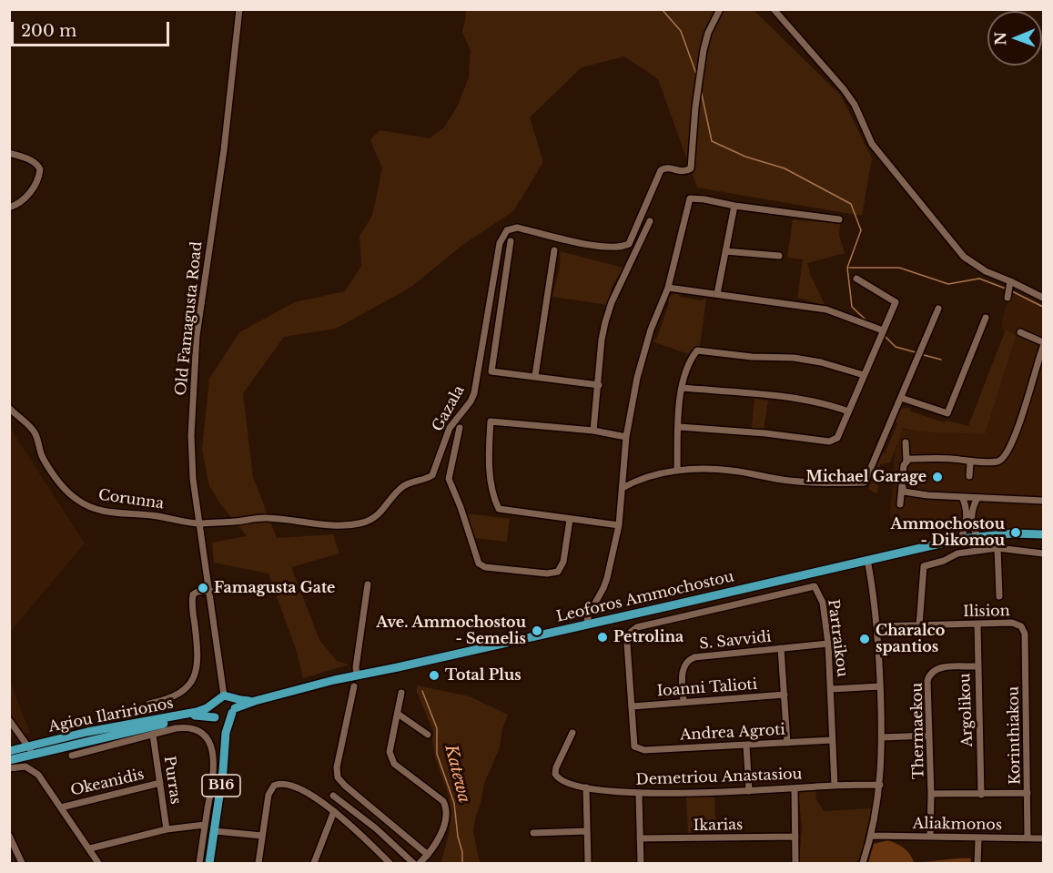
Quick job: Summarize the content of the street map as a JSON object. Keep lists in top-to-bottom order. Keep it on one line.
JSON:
{"streets":{"main road":["Leoforos Ammochostou","Agiou Ilaririonos","B16"],"street":["Old Famagusta Road","Gazala","Corunna","Ilision","Partraikou","S. Savvidi","Ioanni Talioti","Argolikou","Thermaekou","Andrea Agroti","Korinthiakou","Demetriou Anastasiou","Purras","Okeanidis","Aliakmonos","Ikarias"]},"crossings":[["Old Famagusta Road","Gazala"],["Old Famagusta Road","Corunna"],["Old Famagusta Road","Leoforos Ammochostou"],["Old Famagusta Road","Agiou Ilaririonos"],["Old Famagusta Road","B16"],["Gazala","Corunna"],["Leoforos Ammochostou","Agiou Ilaririonos"],["Leoforos Ammochostou","B16"],["Ilision","Argolikou"],["Ilision","Korinthiakou"],["Partraikou","S. Savvidi"],["Partraikou","Ioanni Talioti"],["Partraikou","Andrea Agroti"],["Partraikou","Demetriou Anastasiou"],["S. Savvidi","Ioanni Talioti"],["Ioanni Talioti","Andrea Agroti"],["Argolikou","Thermaekou"],["Agiou Ilaririonos","B16"],["Thermaekou","Aliakmonos"],["Korinthiakou","Aliakmonos"],["Purras","Okeanidis"]],"water":["Katewa"],"places":["Michael Garage","Ammochostou - Dikomou","Famagusta Gate","Ave. Ammochostou - Semelis","Petrolina","Charalco spantios","Total Plus"],"scale_bar":"200 m","north":"left"}
